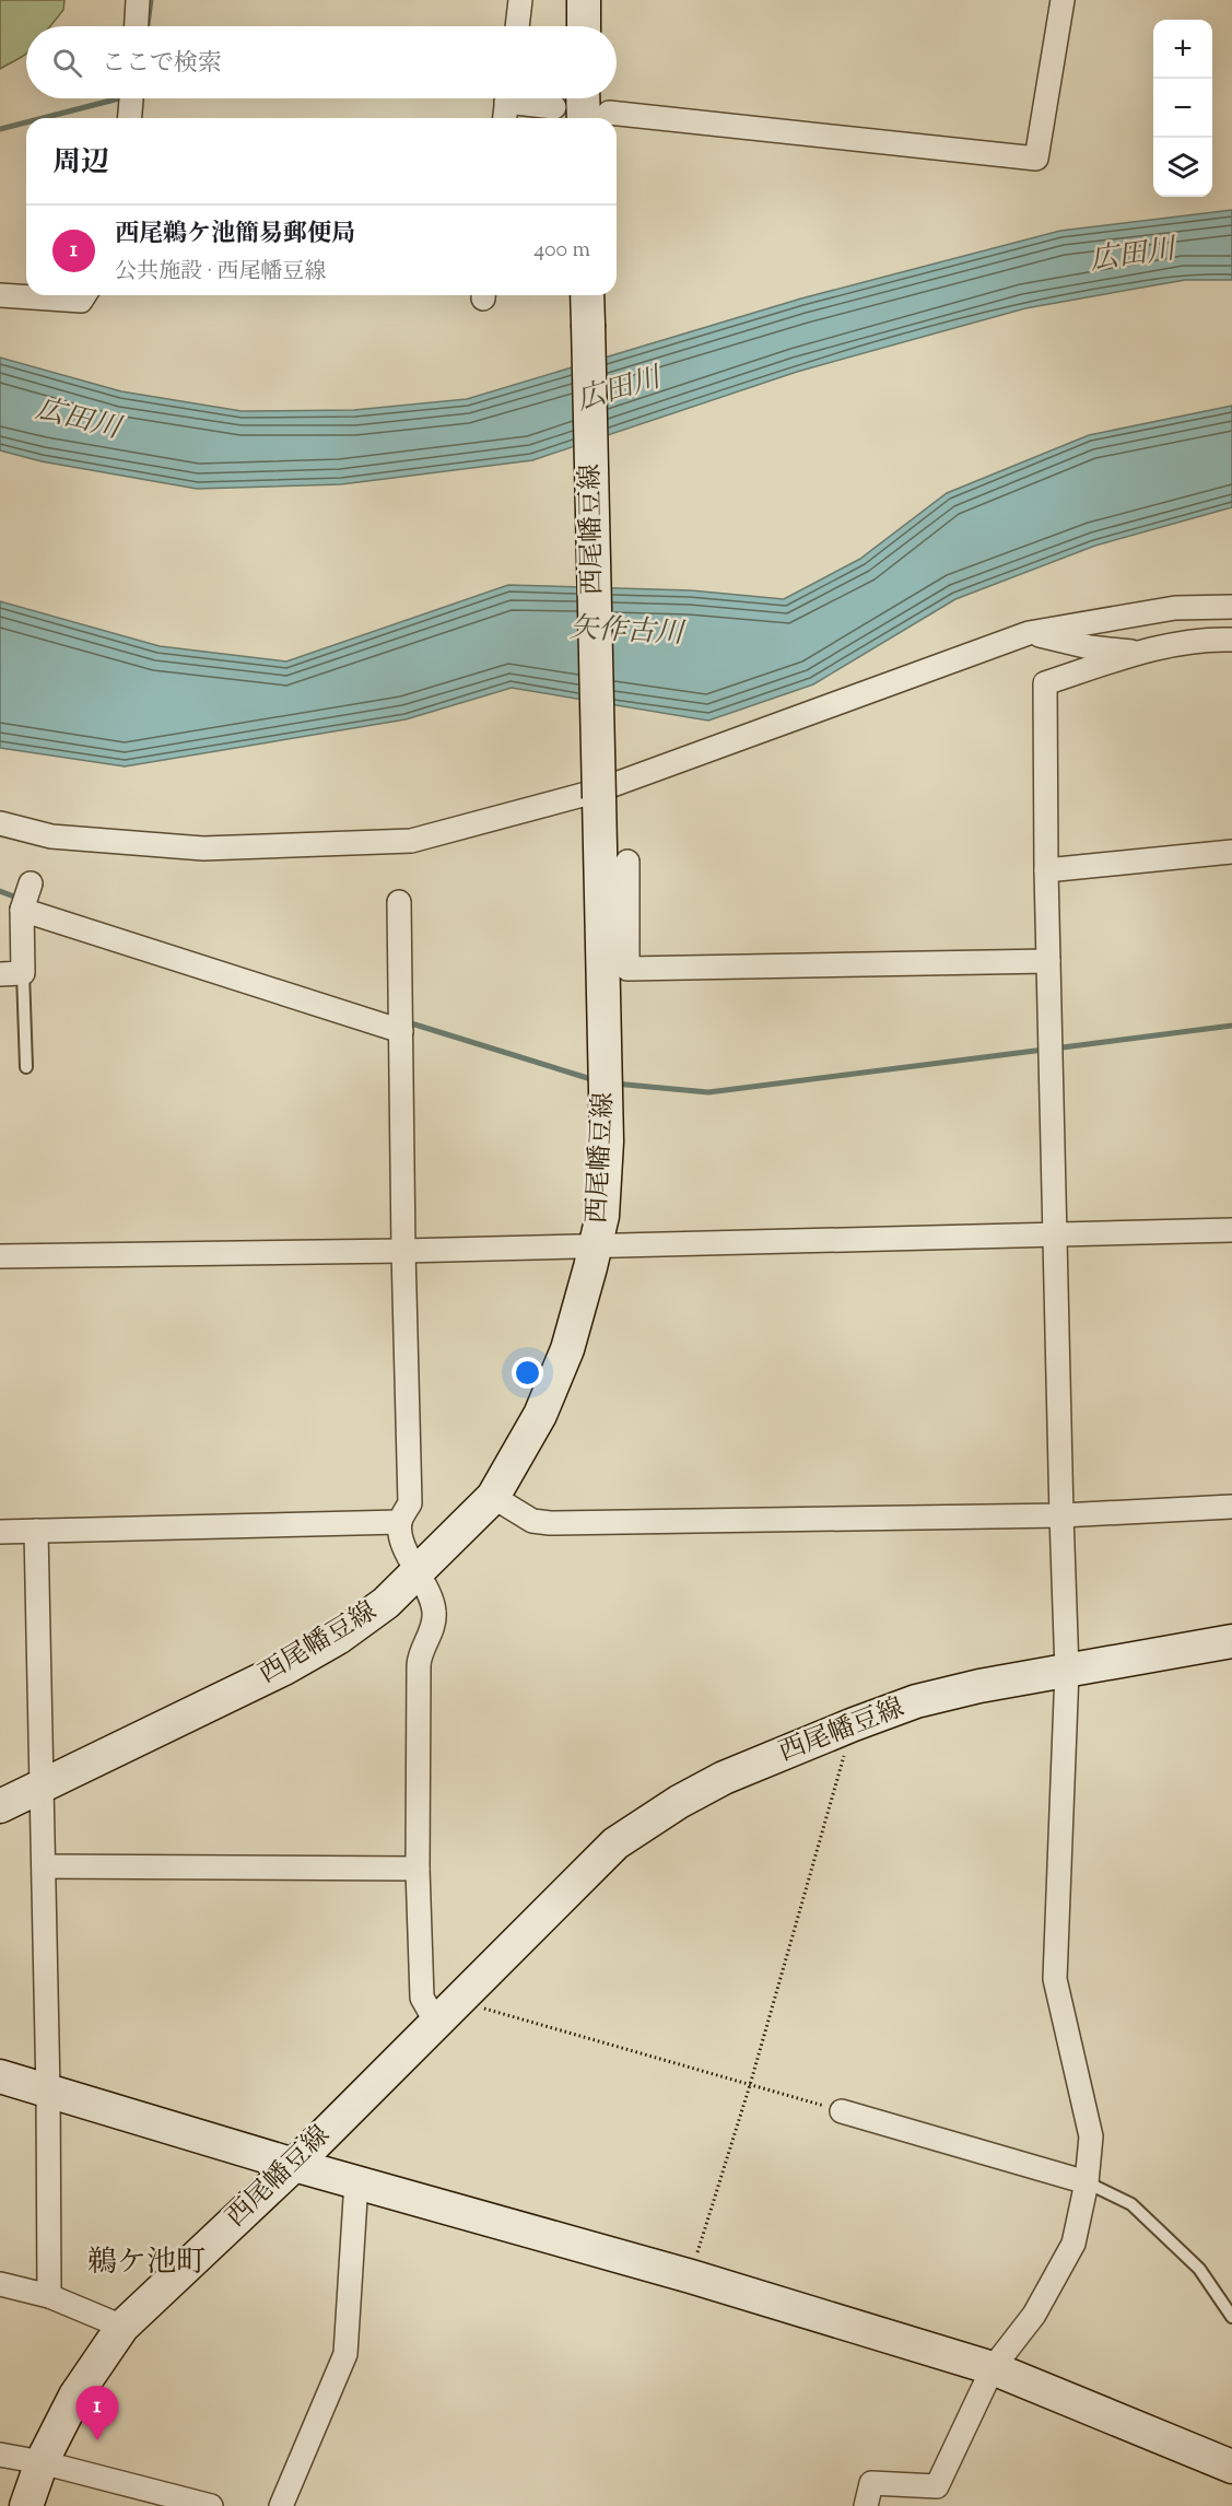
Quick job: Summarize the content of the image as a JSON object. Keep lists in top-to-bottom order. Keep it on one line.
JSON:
{"streets":{"main road":["西尾幡豆線"]},"districts":["鵜ケ池町"],"water":["広田川","矢作古川"],"page":{"map_buttons":["+","−"],"search":"ここで検索","heading":"周辺","list":[{"mark":"1","name":"西尾鵜ケ池簡易郵便局","note":"公共施設 · 西尾幡豆線","value":"400 m"}],"pins":"1"}}
